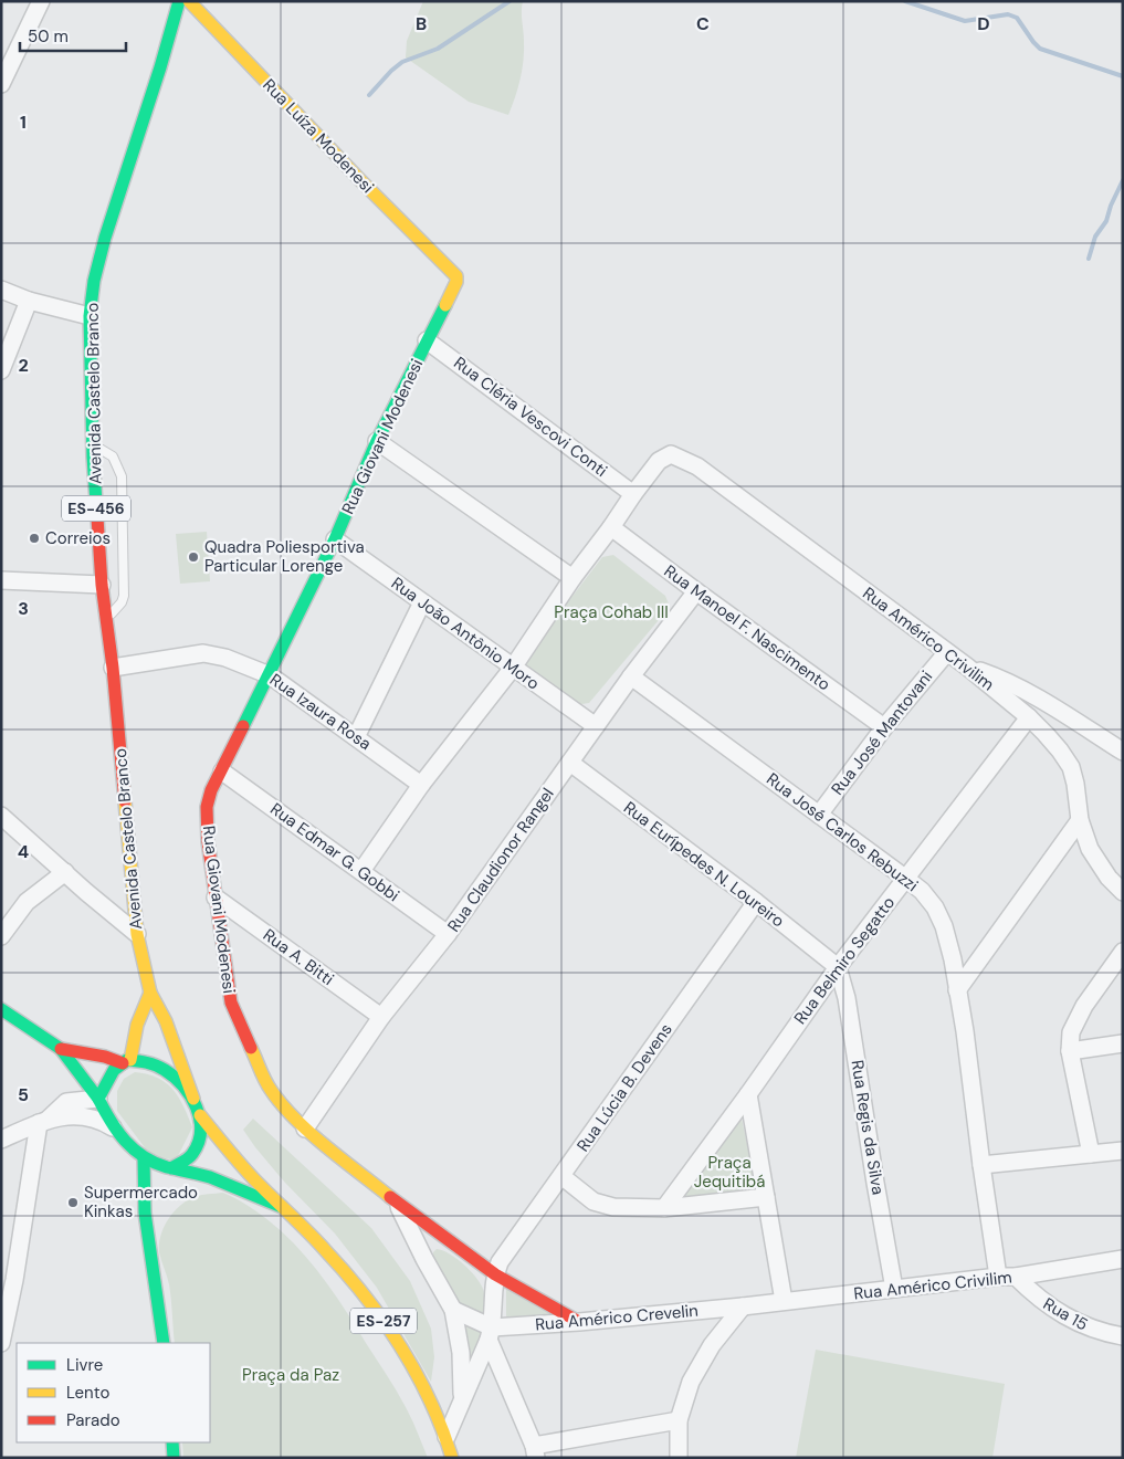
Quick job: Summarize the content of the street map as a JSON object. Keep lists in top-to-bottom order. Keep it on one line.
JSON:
{"streets":{"main road":["Rua Luíza Modenesi","Avenida Castelo Branco","Rua Giovani Modenesi","ES-456","ES-257"],"street":["Rua Cléria Vescovi Conti","Rua Manoel F. Nascimento","Rua João Antônio Moro","Rua Américo Crivilim","Rua Izaura Rosa","Rua José Mantovani","Rua José Carlos Rebuzzi","Rua Edmar G. Gobbi","Rua Claudionor Rangel","Rua Eurípedes N. Loureiro","Rua A. Bitti","Rua Belmiro Segatto","Rua Lúcia B. Devens","Rua Regis da Silva","Rua 15","Rua Américo Crevelin"]},"crossings":[["Rua Luíza Modenesi","Rua Giovani Modenesi"],["Avenida Castelo Branco","Rua Izaura Rosa"],["Avenida Castelo Branco","ES-257"],["Rua Cléria Vescovi Conti","Rua Giovani Modenesi"],["Rua Cléria Vescovi Conti","Rua Américo Crivilim"],["Rua Giovani Modenesi","Rua João Antônio Moro"],["Rua Giovani Modenesi","Rua Izaura Rosa"],["Rua Giovani Modenesi","Rua Edmar G. Gobbi"],["Rua Giovani Modenesi","Rua Claudionor Rangel"],["Rua Giovani Modenesi","Rua A. Bitti"],["Rua Manoel F. Nascimento","Rua José Mantovani"],["Rua Manoel F. Nascimento","Rua Claudionor Rangel"],["Rua João Antônio Moro","Rua Claudionor Rangel"],["Rua Américo Crivilim","Rua José Mantovani"],["Rua Américo Crivilim","Rua José Carlos Rebuzzi"],["Rua Américo Crivilim","Rua Belmiro Segatto"],["Rua Américo Crivilim","Rua Regis da Silva"],["Rua Américo Crivilim","Rua 15"],["Rua Américo Crivilim","Rua Américo Crevelin"],["Rua José Mantovani","Rua José Carlos Rebuzzi"],["Rua José Carlos Rebuzzi","Rua Claudionor Rangel"],["Rua José Carlos Rebuzzi","Rua Belmiro Segatto"],["Rua Edmar G. Gobbi","Rua Claudionor Rangel"],["Rua Claudionor Rangel","Rua Eurípedes N. Loureiro"],["Rua Claudionor Rangel","Rua A. Bitti"],["Rua Eurípedes N. Loureiro","Rua Belmiro Segatto"],["Rua Eurípedes N. Loureiro","Rua Lúcia B. Devens"],["Rua Eurípedes N. Loureiro","Rua Regis da Silva"],["Rua Belmiro Segatto","Rua Regis da Silva"]],"parks":["Praça Cohab III","Praça Jequitibá","Praça da Paz"],"places":["Correios","Quadra Poliesportiva Particular Lorenge","Supermercado Kinkas"],"legend":["Livre","Lento","Parado"],"scale_bar":"50 m","grid":{"columns":["B","C","D"],"rows":["1","2","3","4","5"]}}
